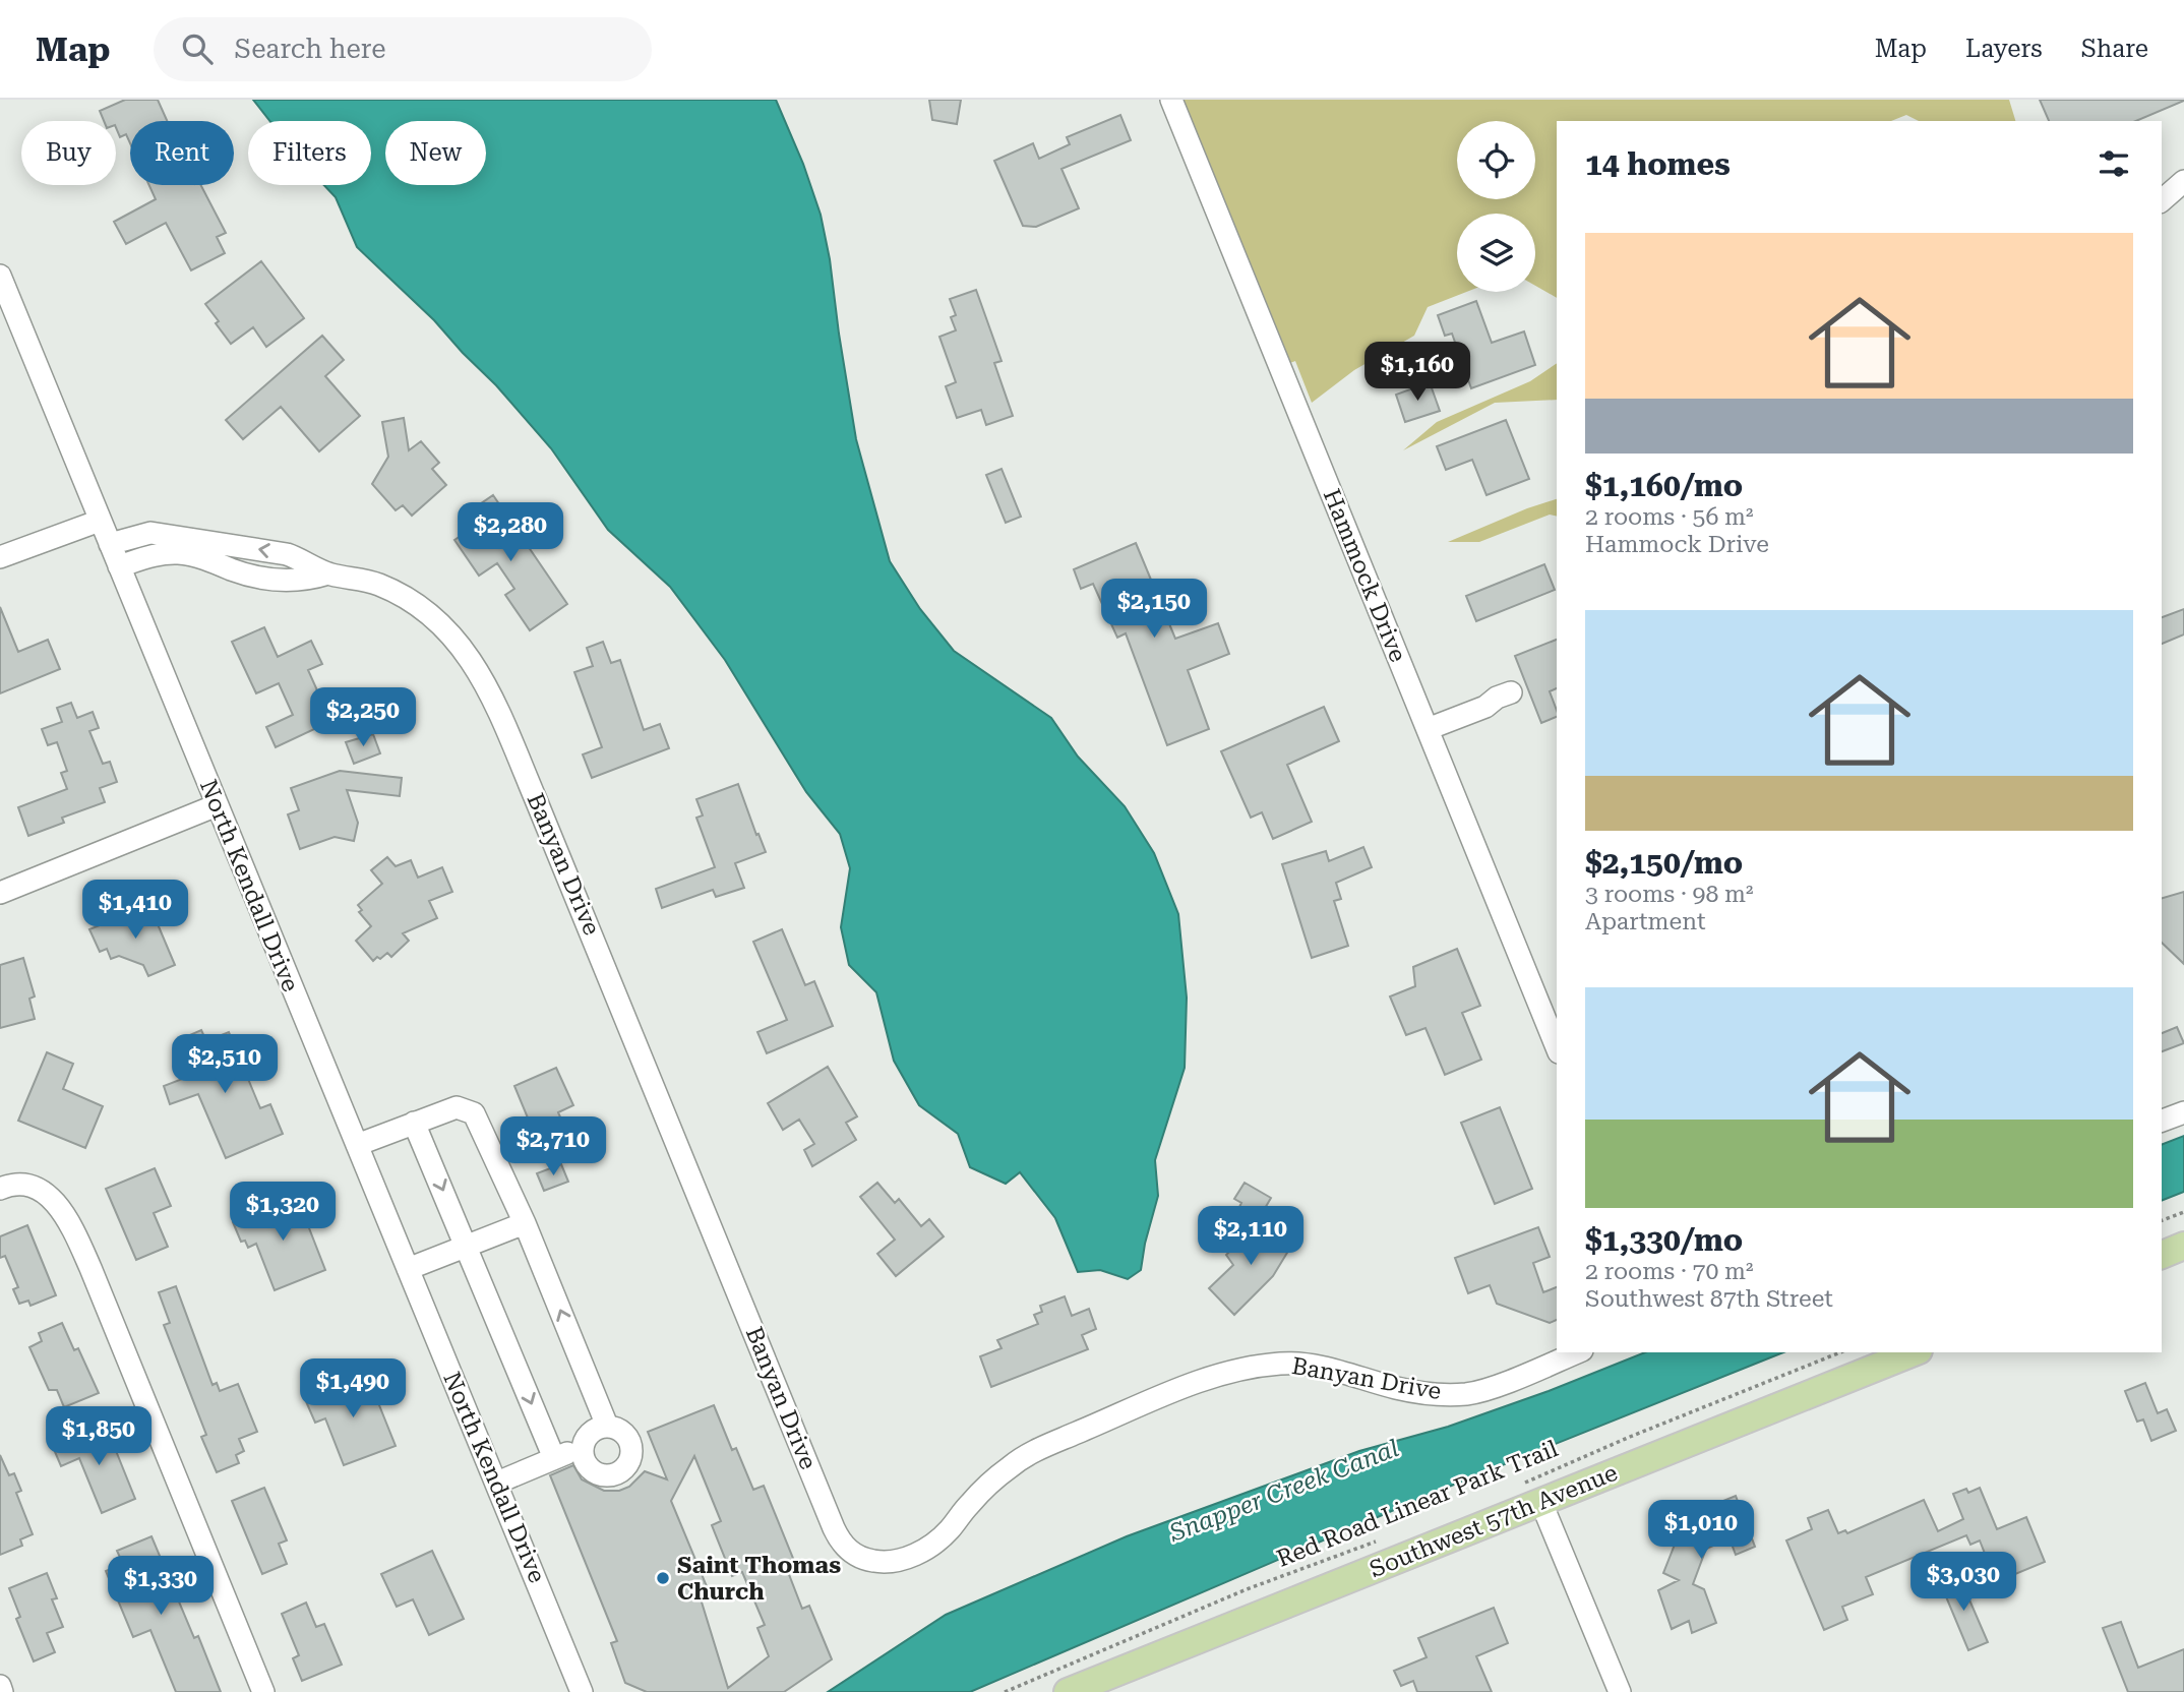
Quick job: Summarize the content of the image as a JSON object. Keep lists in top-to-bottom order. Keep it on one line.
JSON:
{"streets":{"main road":["Southwest 57th Avenue"],"street":["Hammock Drive","Banyan Drive","North Kendall Drive"],"path":["Red Road Linear Park Trail"]},"crossings":[["Banyan Drive","North Kendall Drive"]],"water":["Snapper Creek Canal"],"places":["Saint Thomas Church"],"page":{"header":"Map","search":"Search here","nav":["Map","Layers","Share"],"chip":["Buy","Rent","Filters","New"],"heading":"14 homes","list":[{"name":"$1,160/mo","note":"2 rooms · 56 m² · Hammock Drive"},{"name":"$2,150/mo","note":"3 rooms · 98 m² · Apartment"},{"name":"$1,330/mo","note":"2 rooms · 70 m² · Southwest 87th Street"}],"price":["$1,160","$2,280","$2,150","$2,250","$1,410","$2,510","$2,710","$1,320","$2,110","$1,490","$1,850","$1,010","$3,030","$1,330"]}}
